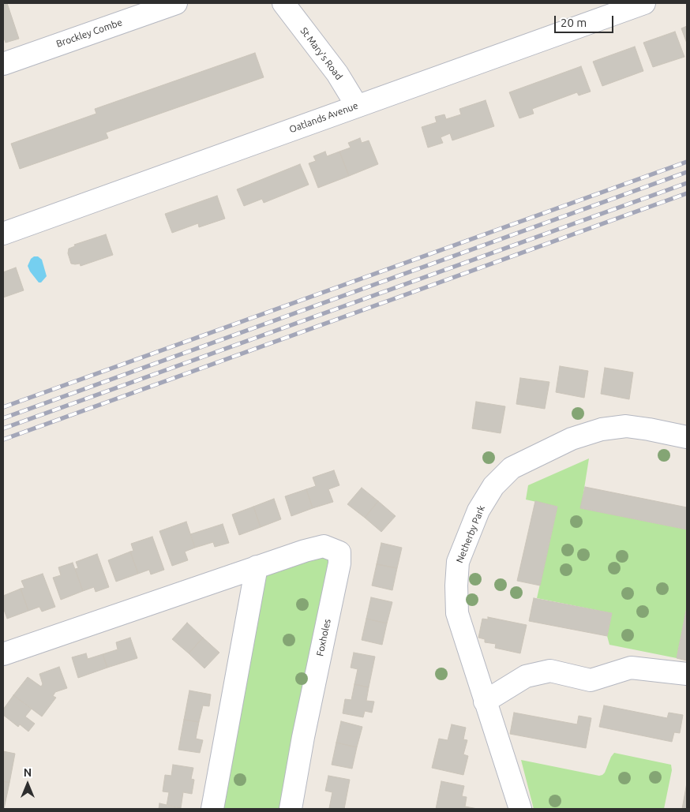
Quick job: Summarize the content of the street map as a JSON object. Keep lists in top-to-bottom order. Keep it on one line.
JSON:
{"streets":{"street":["Brockley Combe","St Mary's Road","Oatlands Avenue","Netherby Park","Foxholes"]},"crossings":[["St Mary's Road","Oatlands Avenue"]],"scale_bar":"20 m","north":"top"}
